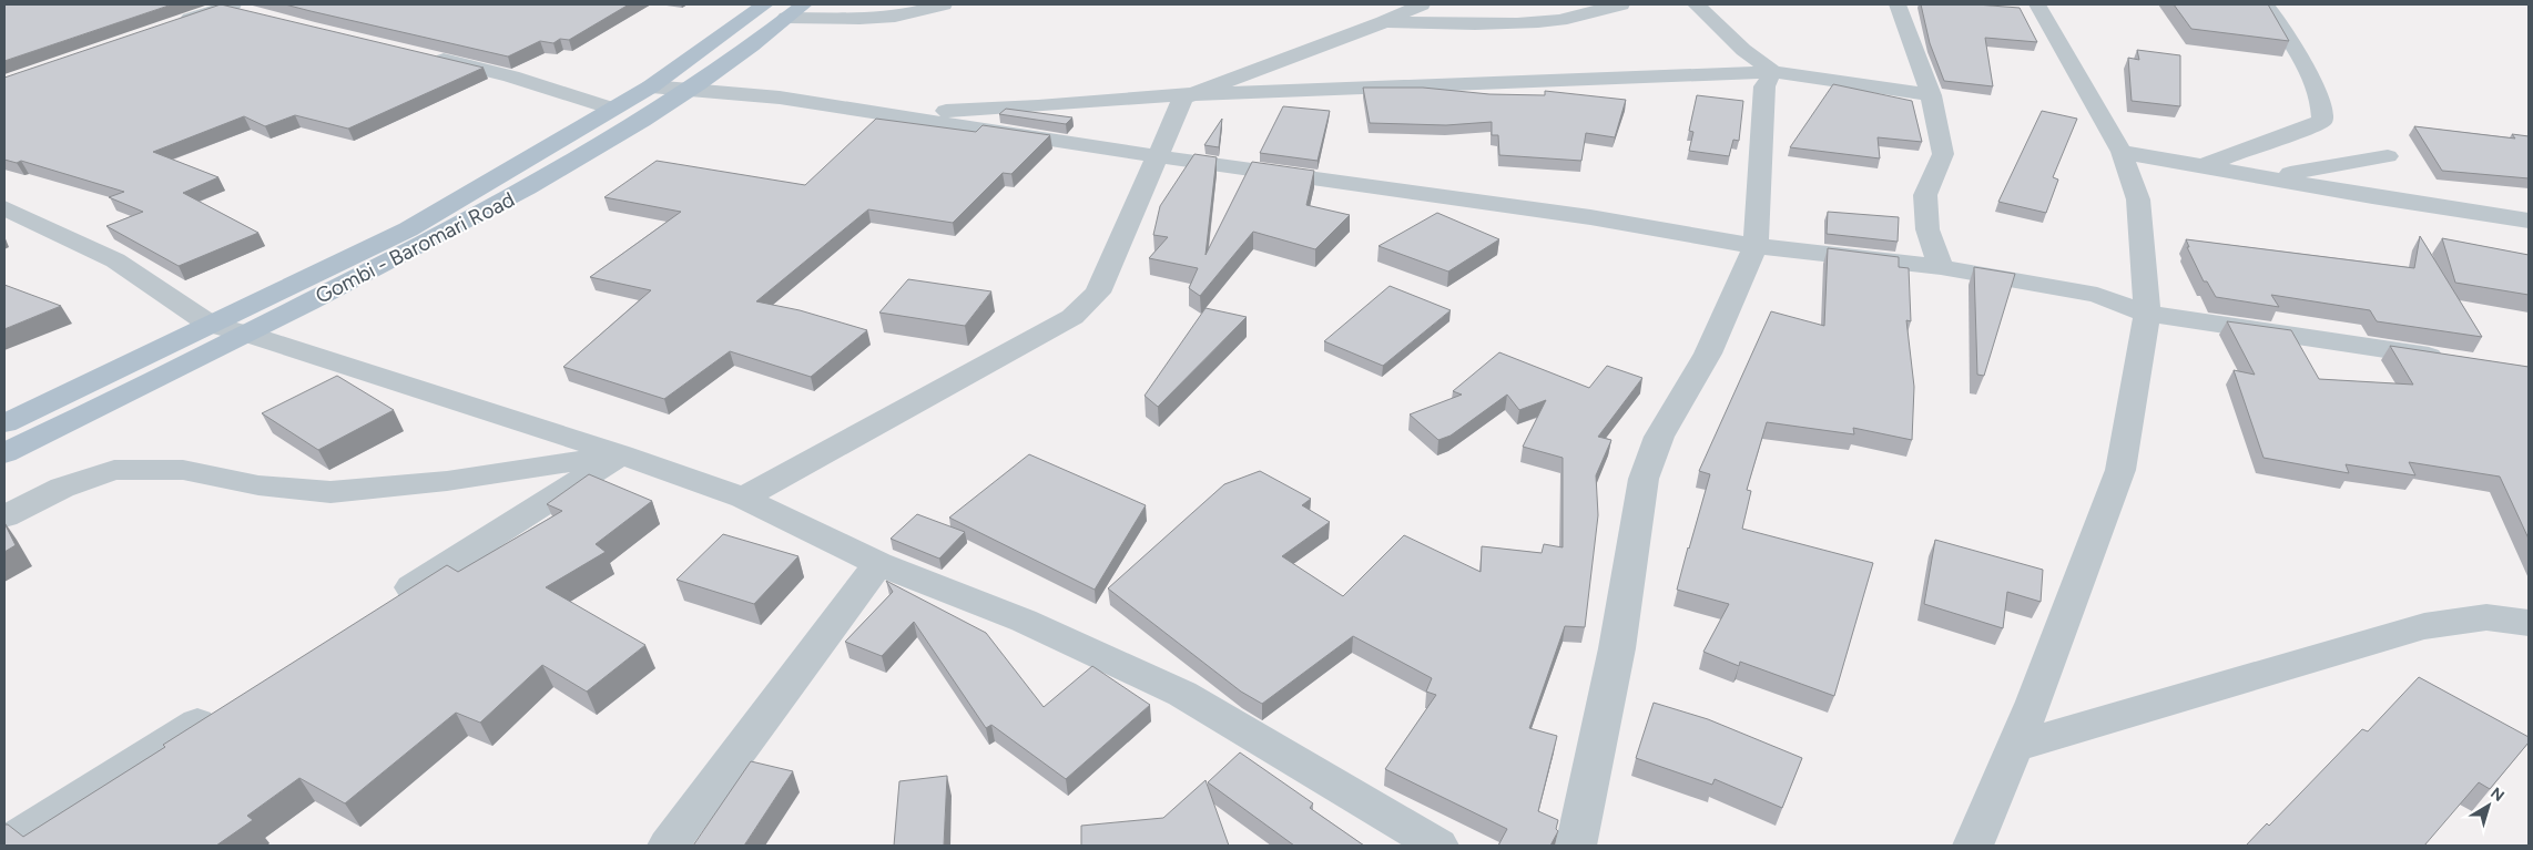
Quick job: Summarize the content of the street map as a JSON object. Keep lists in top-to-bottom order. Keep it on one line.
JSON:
{"streets":{"main road":["Gombi - Baromari Road"]},"north":"top right"}
